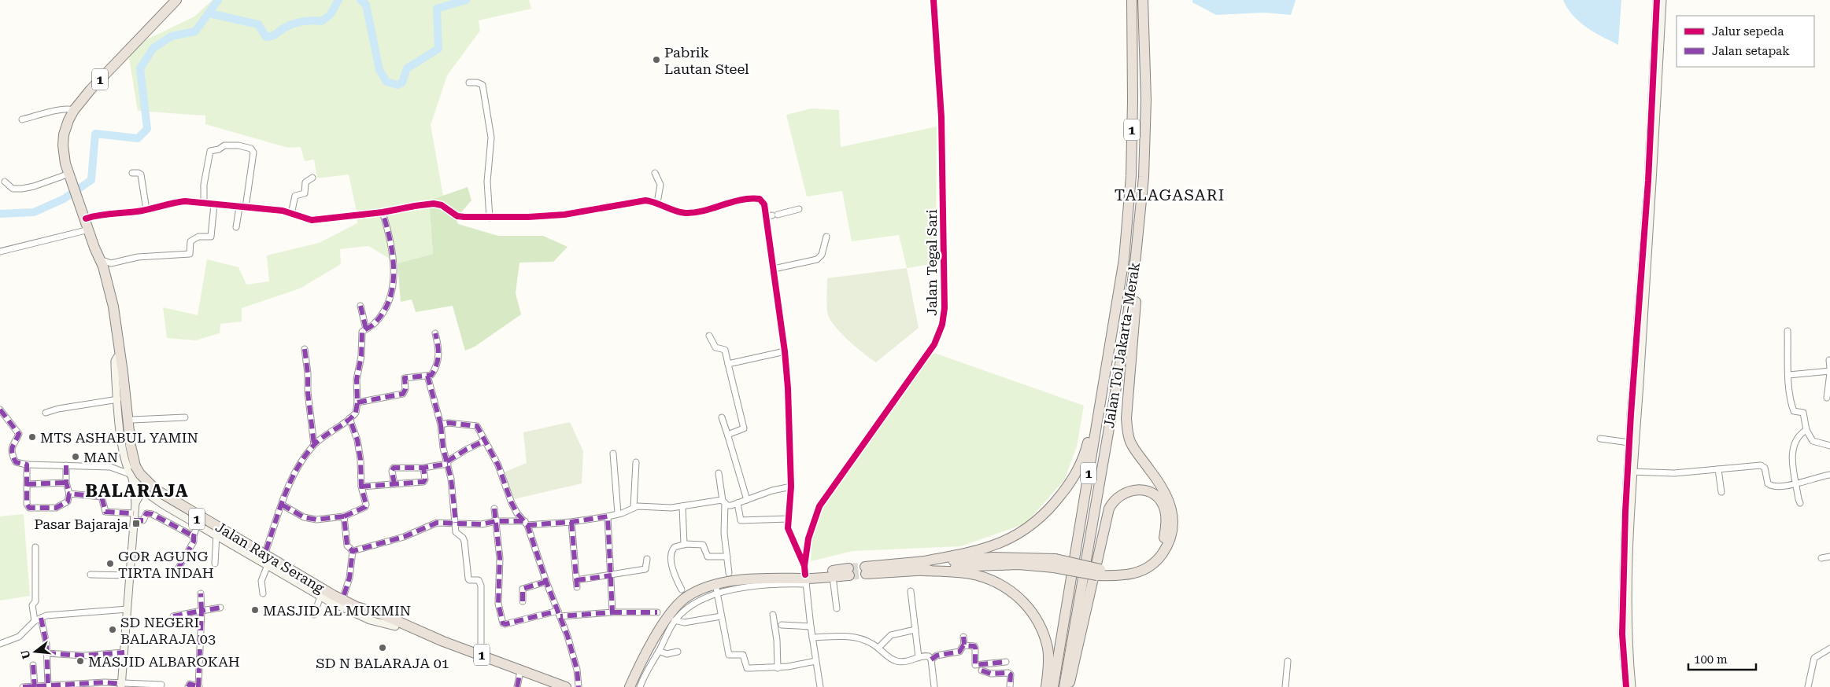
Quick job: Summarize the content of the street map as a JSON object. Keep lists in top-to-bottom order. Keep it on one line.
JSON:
{"streets":{"highway":["1","Jalan Tol Jakarta–Merak","Jalan Raya Serang"],"street":["Jalan Tegal Sari"]},"districts":["TALAGASARI","BALARAJA"],"places":{"other":["Pabrik Lautan Steel","MTS ASHABUL YAMIN","MAN","GOR AGUNG TIRTA INDAH","MASJID AL MUKMIN","SD NEGERI BALARAJA 03","SD N BALARAJA 01","MASJID ALBAROKAH"],"transit":["Pasar Bajaraja"]},"legend":["Jalur sepeda","Jalan setapak"],"scale_bar":"100 m","north":"left"}
